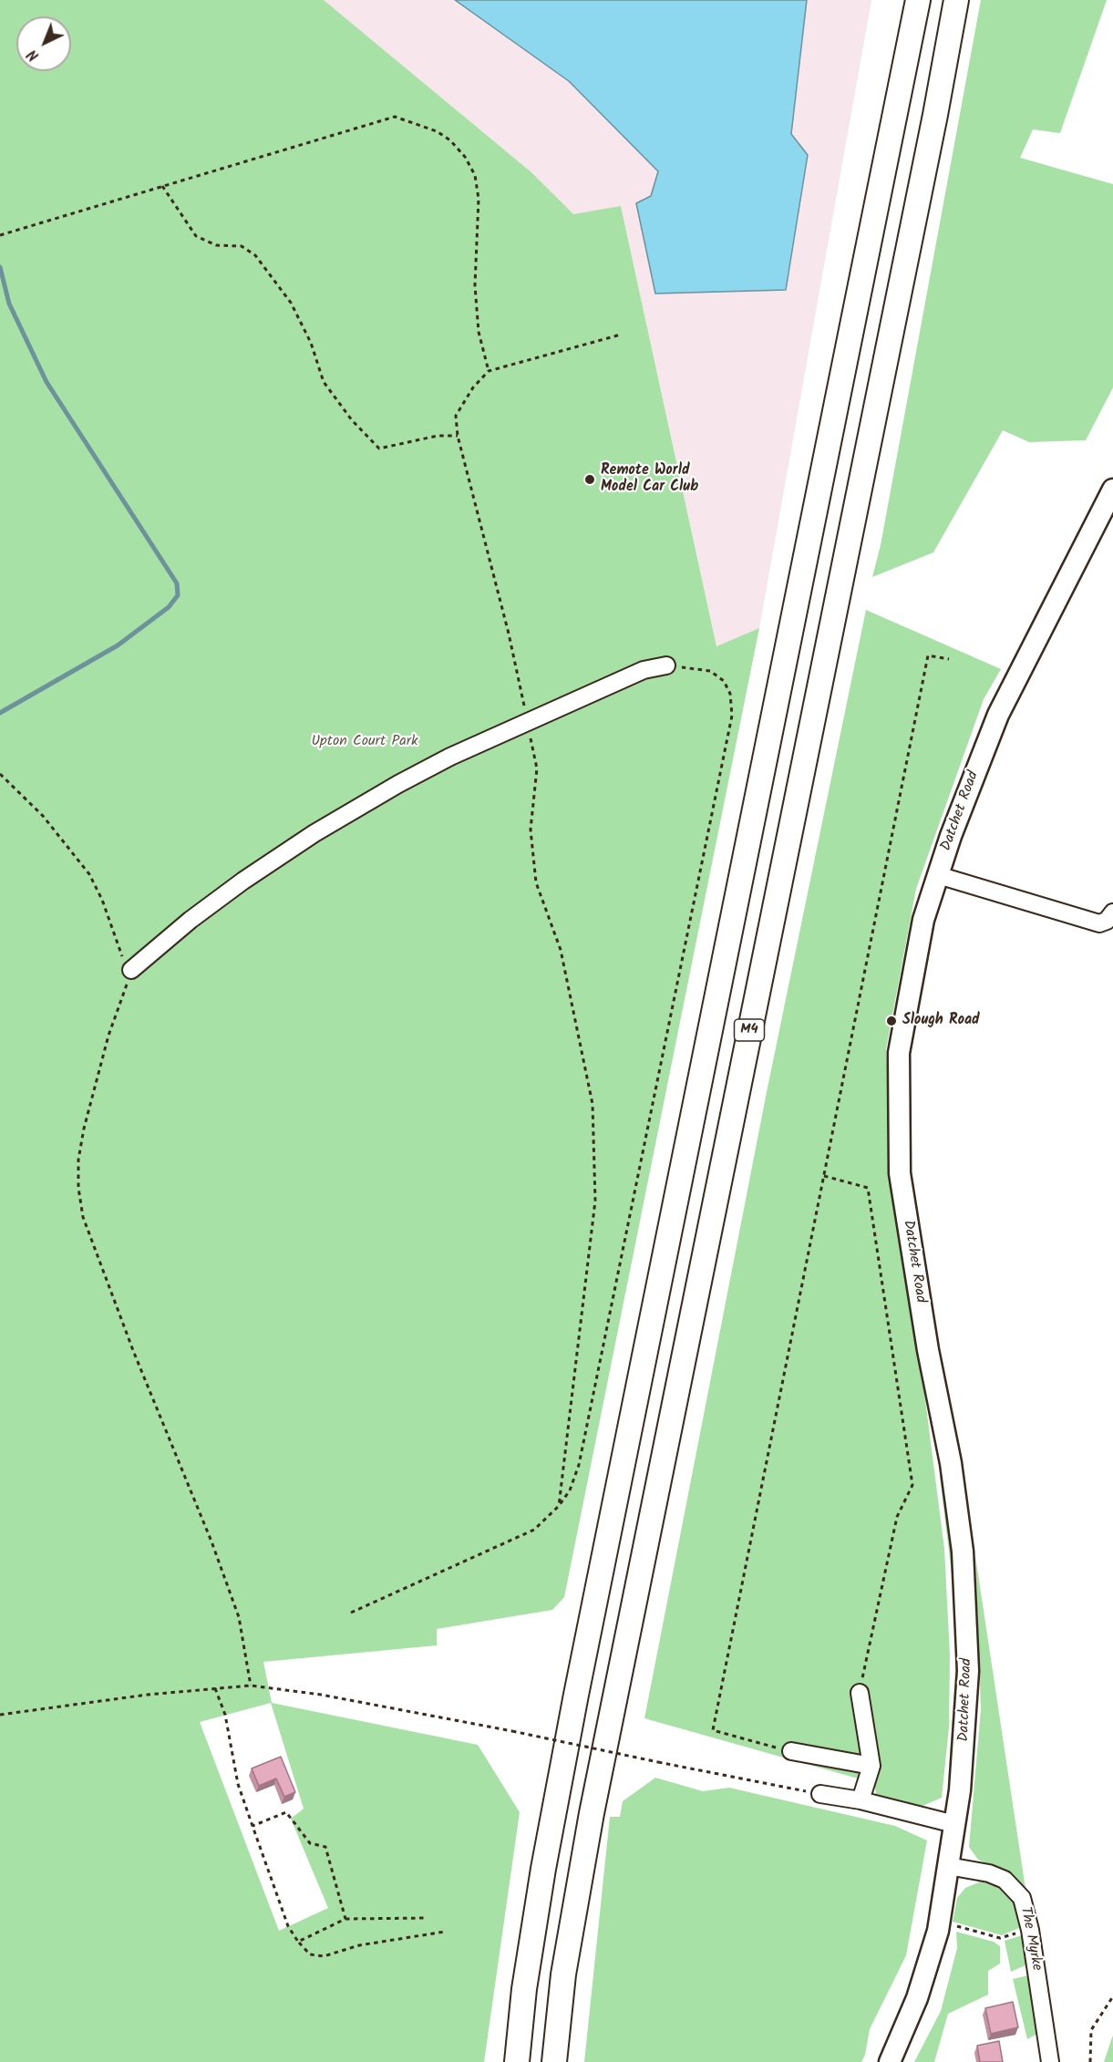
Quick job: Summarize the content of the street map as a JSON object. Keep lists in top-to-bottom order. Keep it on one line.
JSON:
{"streets":{"highway":["M4"],"main road":["Datchet Road"],"street":["The Myrke"]},"crossings":[["Datchet Road","The Myrke"]],"parks":["Upton Court Park"],"places":["Remote World Model Car Club","Slough Road"],"north":"bottom left"}
